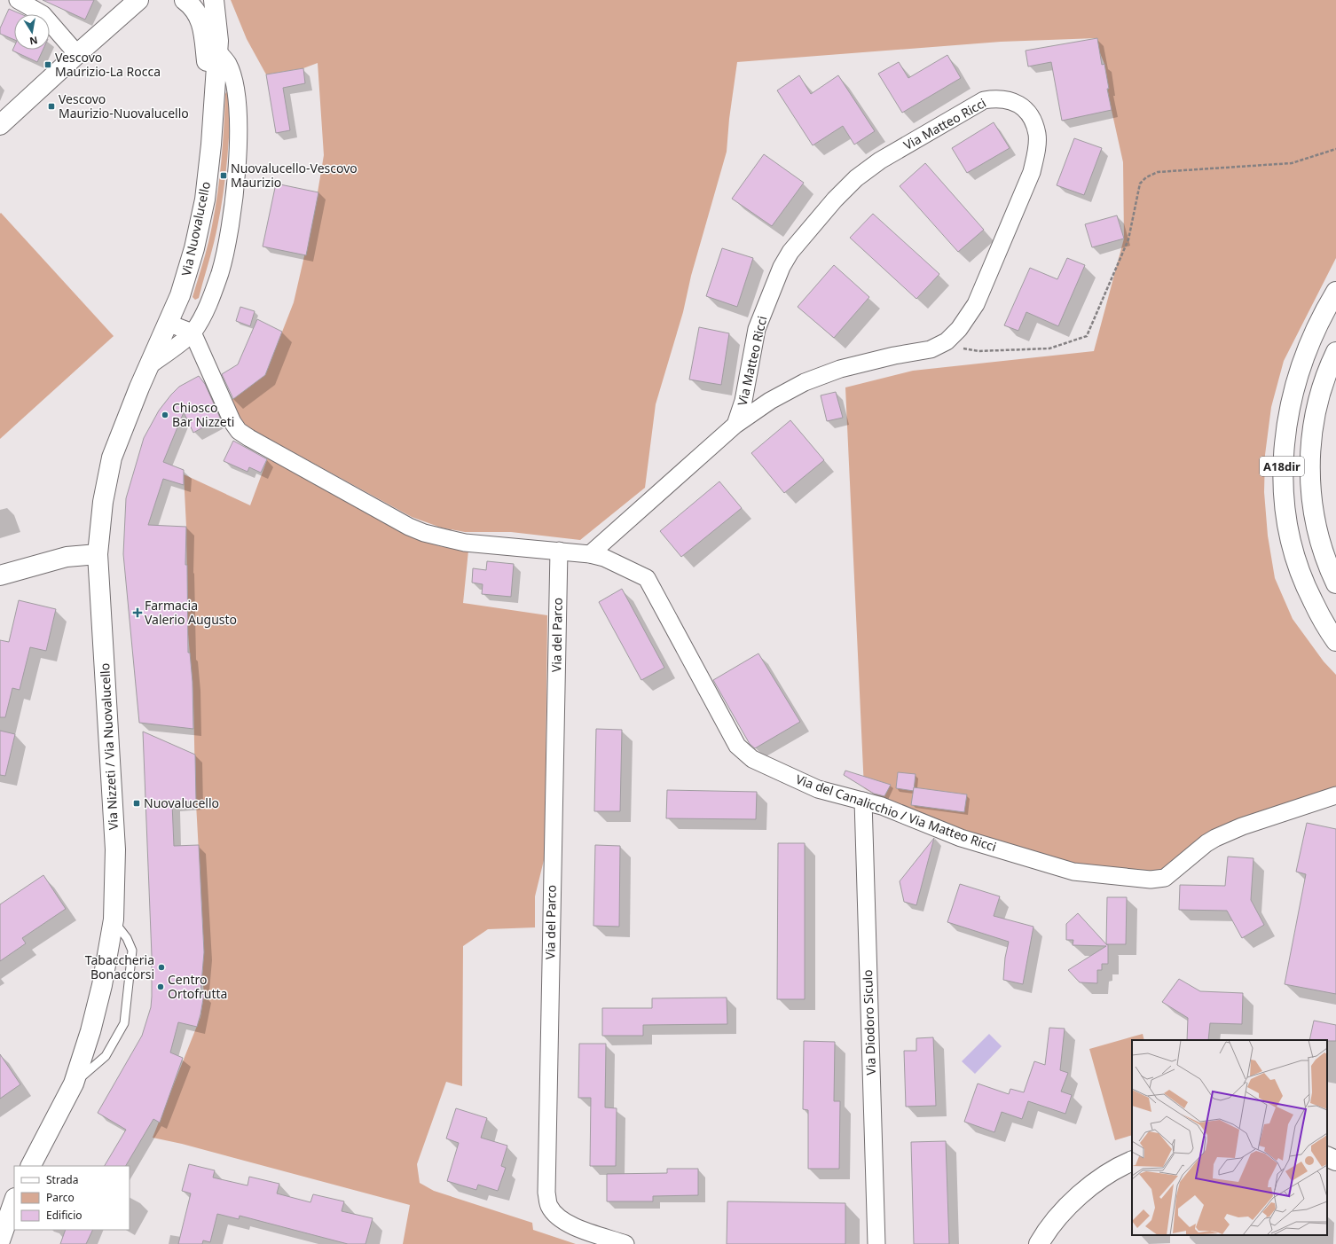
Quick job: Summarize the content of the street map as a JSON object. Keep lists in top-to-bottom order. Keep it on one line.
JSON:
{"streets":{"main road":["Via Nuovalucello","A18dir","Via Nizzeti / Via Nuovalucello"],"street":["Via Matteo Ricci","Via del Parco","Via del Canalicchio / Via Matteo Ricci","Via Diodoro Siculo"]},"crossings":[["Via Matteo Ricci","Via del Canalicchio / Via Matteo Ricci"],["Via Nuovalucello","Via Nizzeti / Via Nuovalucello"],["Via del Parco","Via del Canalicchio / Via Matteo Ricci"],["Via del Canalicchio / Via Matteo Ricci","Via Diodoro Siculo"]],"places":{"transit":["Vescovo Maurizio-La Rocca","Vescovo Maurizio-Nuovalucello","Nuovalucello-Vescovo Maurizio","Nuovalucello"],"other":["Chiosco Bar Nizzeti","Tabaccheria Bonaccorsi","Centro Ortofrutta"],"health":["Farmacia Valerio Augusto"]},"legend":["Strada","Parco","Edificio"],"north":"bottom"}
